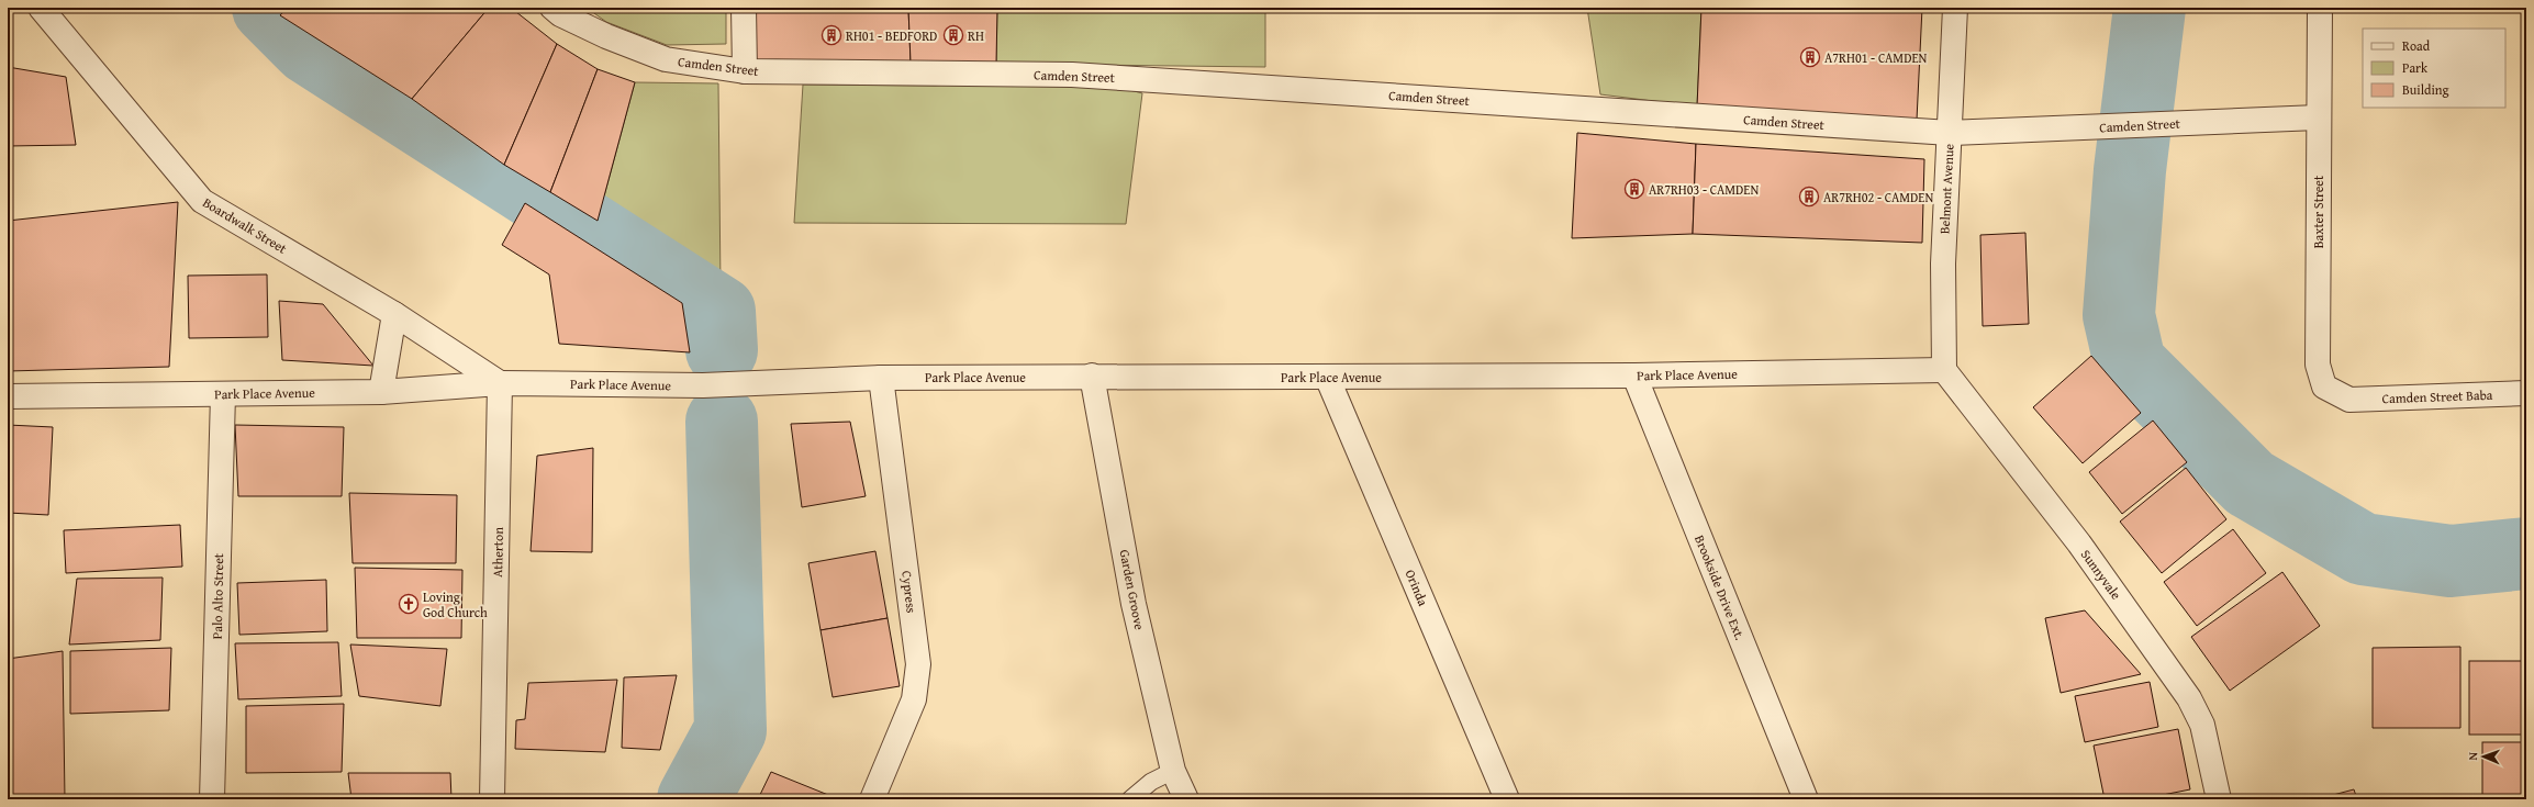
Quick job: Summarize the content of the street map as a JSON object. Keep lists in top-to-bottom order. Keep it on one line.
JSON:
{"streets":{"street":["Camden Street","Belmont Avenue","Baxter Street","Boardwalk Street","Park Place Avenue","Camden Street Baba","Atherton","Sunnyvale","Orinda","Brookside Drive Ext.","Garden Groove","Cypress","Palo Alto Street"]},"crossings":[["Camden Street","Belmont Avenue"],["Camden Street","Baxter Street"],["Belmont Avenue","Park Place Avenue"],["Belmont Avenue","Sunnyvale"],["Baxter Street","Camden Street Baba"],["Boardwalk Street","Park Place Avenue"],["Boardwalk Street","Atherton"],["Park Place Avenue","Atherton"],["Park Place Avenue","Sunnyvale"],["Park Place Avenue","Orinda"],["Park Place Avenue","Brookside Drive Ext."],["Park Place Avenue","Garden Groove"],["Park Place Avenue","Cypress"],["Park Place Avenue","Palo Alto Street"]],"places":{"building":["RH01 - BEDFORD","RH","A7RH01 - CAMDEN","AR7RH03 - CAMDEN","AR7RH02 - CAMDEN"],"church":["Loving God Church"]},"legend":["Road","Park","Building"],"north":"left"}
